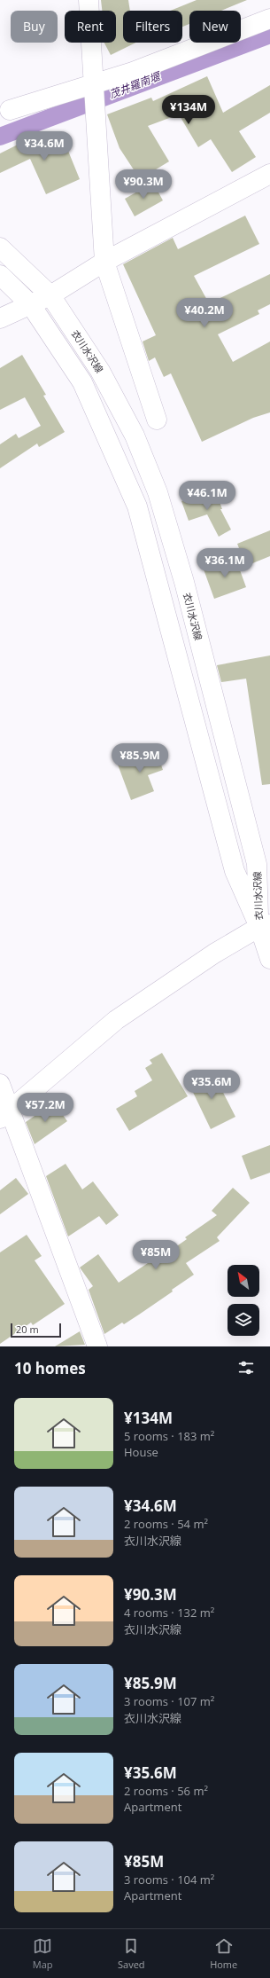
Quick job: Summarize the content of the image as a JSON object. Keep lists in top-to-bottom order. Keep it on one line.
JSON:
{"streets":{"street":["衣川水沢線"]},"water":["茂井羅南堰"],"scale_bar":"20 m","north":"top left","page":{"chip":["Buy","Rent","Filters","New"],"price":["¥134M","¥34.6M","¥90.3M","¥40.2M","¥46.1M","¥36.1M","¥85.9M","¥35.6M","¥57.2M","¥85M"],"scale":"20 m","heading":"10 homes","list":[{"name":"¥134M","note":"5 rooms · 183 m² · House"},{"name":"¥34.6M","note":"2 rooms · 54 m² · 衣川水沢線"},{"name":"¥90.3M","note":"4 rooms · 132 m² · 衣川水沢線"},{"name":"¥85.9M","note":"3 rooms · 107 m² · 衣川水沢線"},{"name":"¥35.6M","note":"2 rooms · 56 m² · Apartment"},{"name":"¥85M","note":"3 rooms · 104 m² · Apartment"}],"tabs":["Map","Saved","Home"]}}
